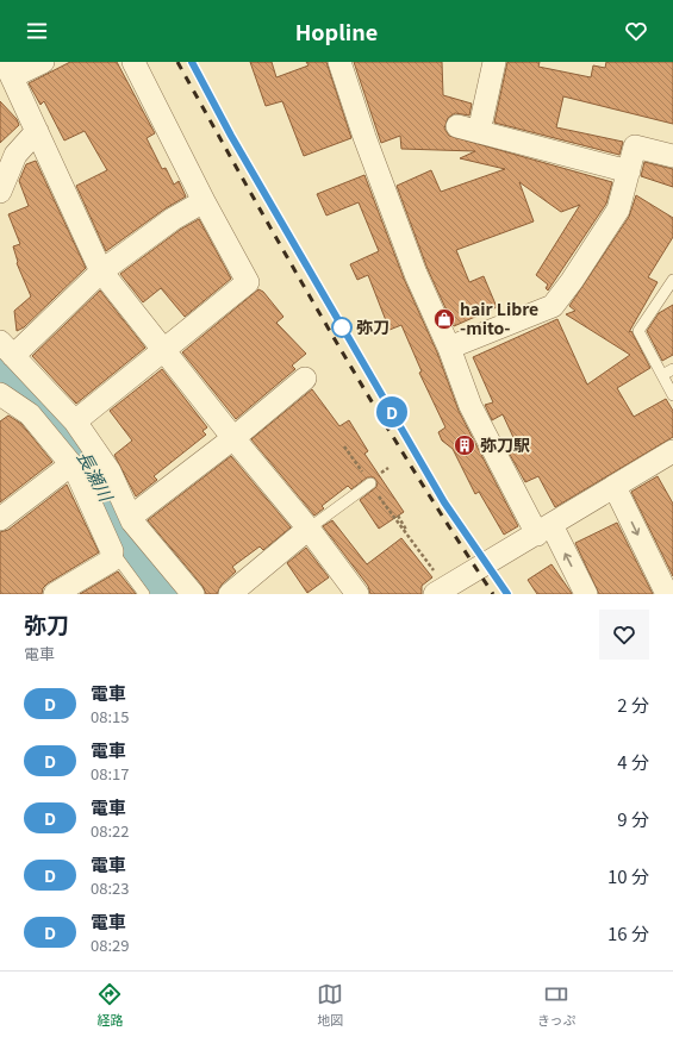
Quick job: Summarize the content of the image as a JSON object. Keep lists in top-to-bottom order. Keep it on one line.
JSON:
{"water":["長瀬川"],"places":{"shop":["hair Libre -mito-"],"other":["弥刀"],"building":["弥刀駅"]},"page":{"header":"Hopline","on_map":"D","heading":["弥刀","電車"],"list":[{"mark":"D","name":"電車","note":"08:15","value":"2 分"},{"mark":"D","name":"電車","note":"08:17","value":"4 分"},{"mark":"D","name":"電車","note":"08:22","value":"9 分"},{"mark":"D","name":"電車","note":"08:23","value":"10 分"},{"mark":"D","name":"電車","note":"08:29","value":"16 分"}],"tabs":["経路","地図","きっぷ"]}}
